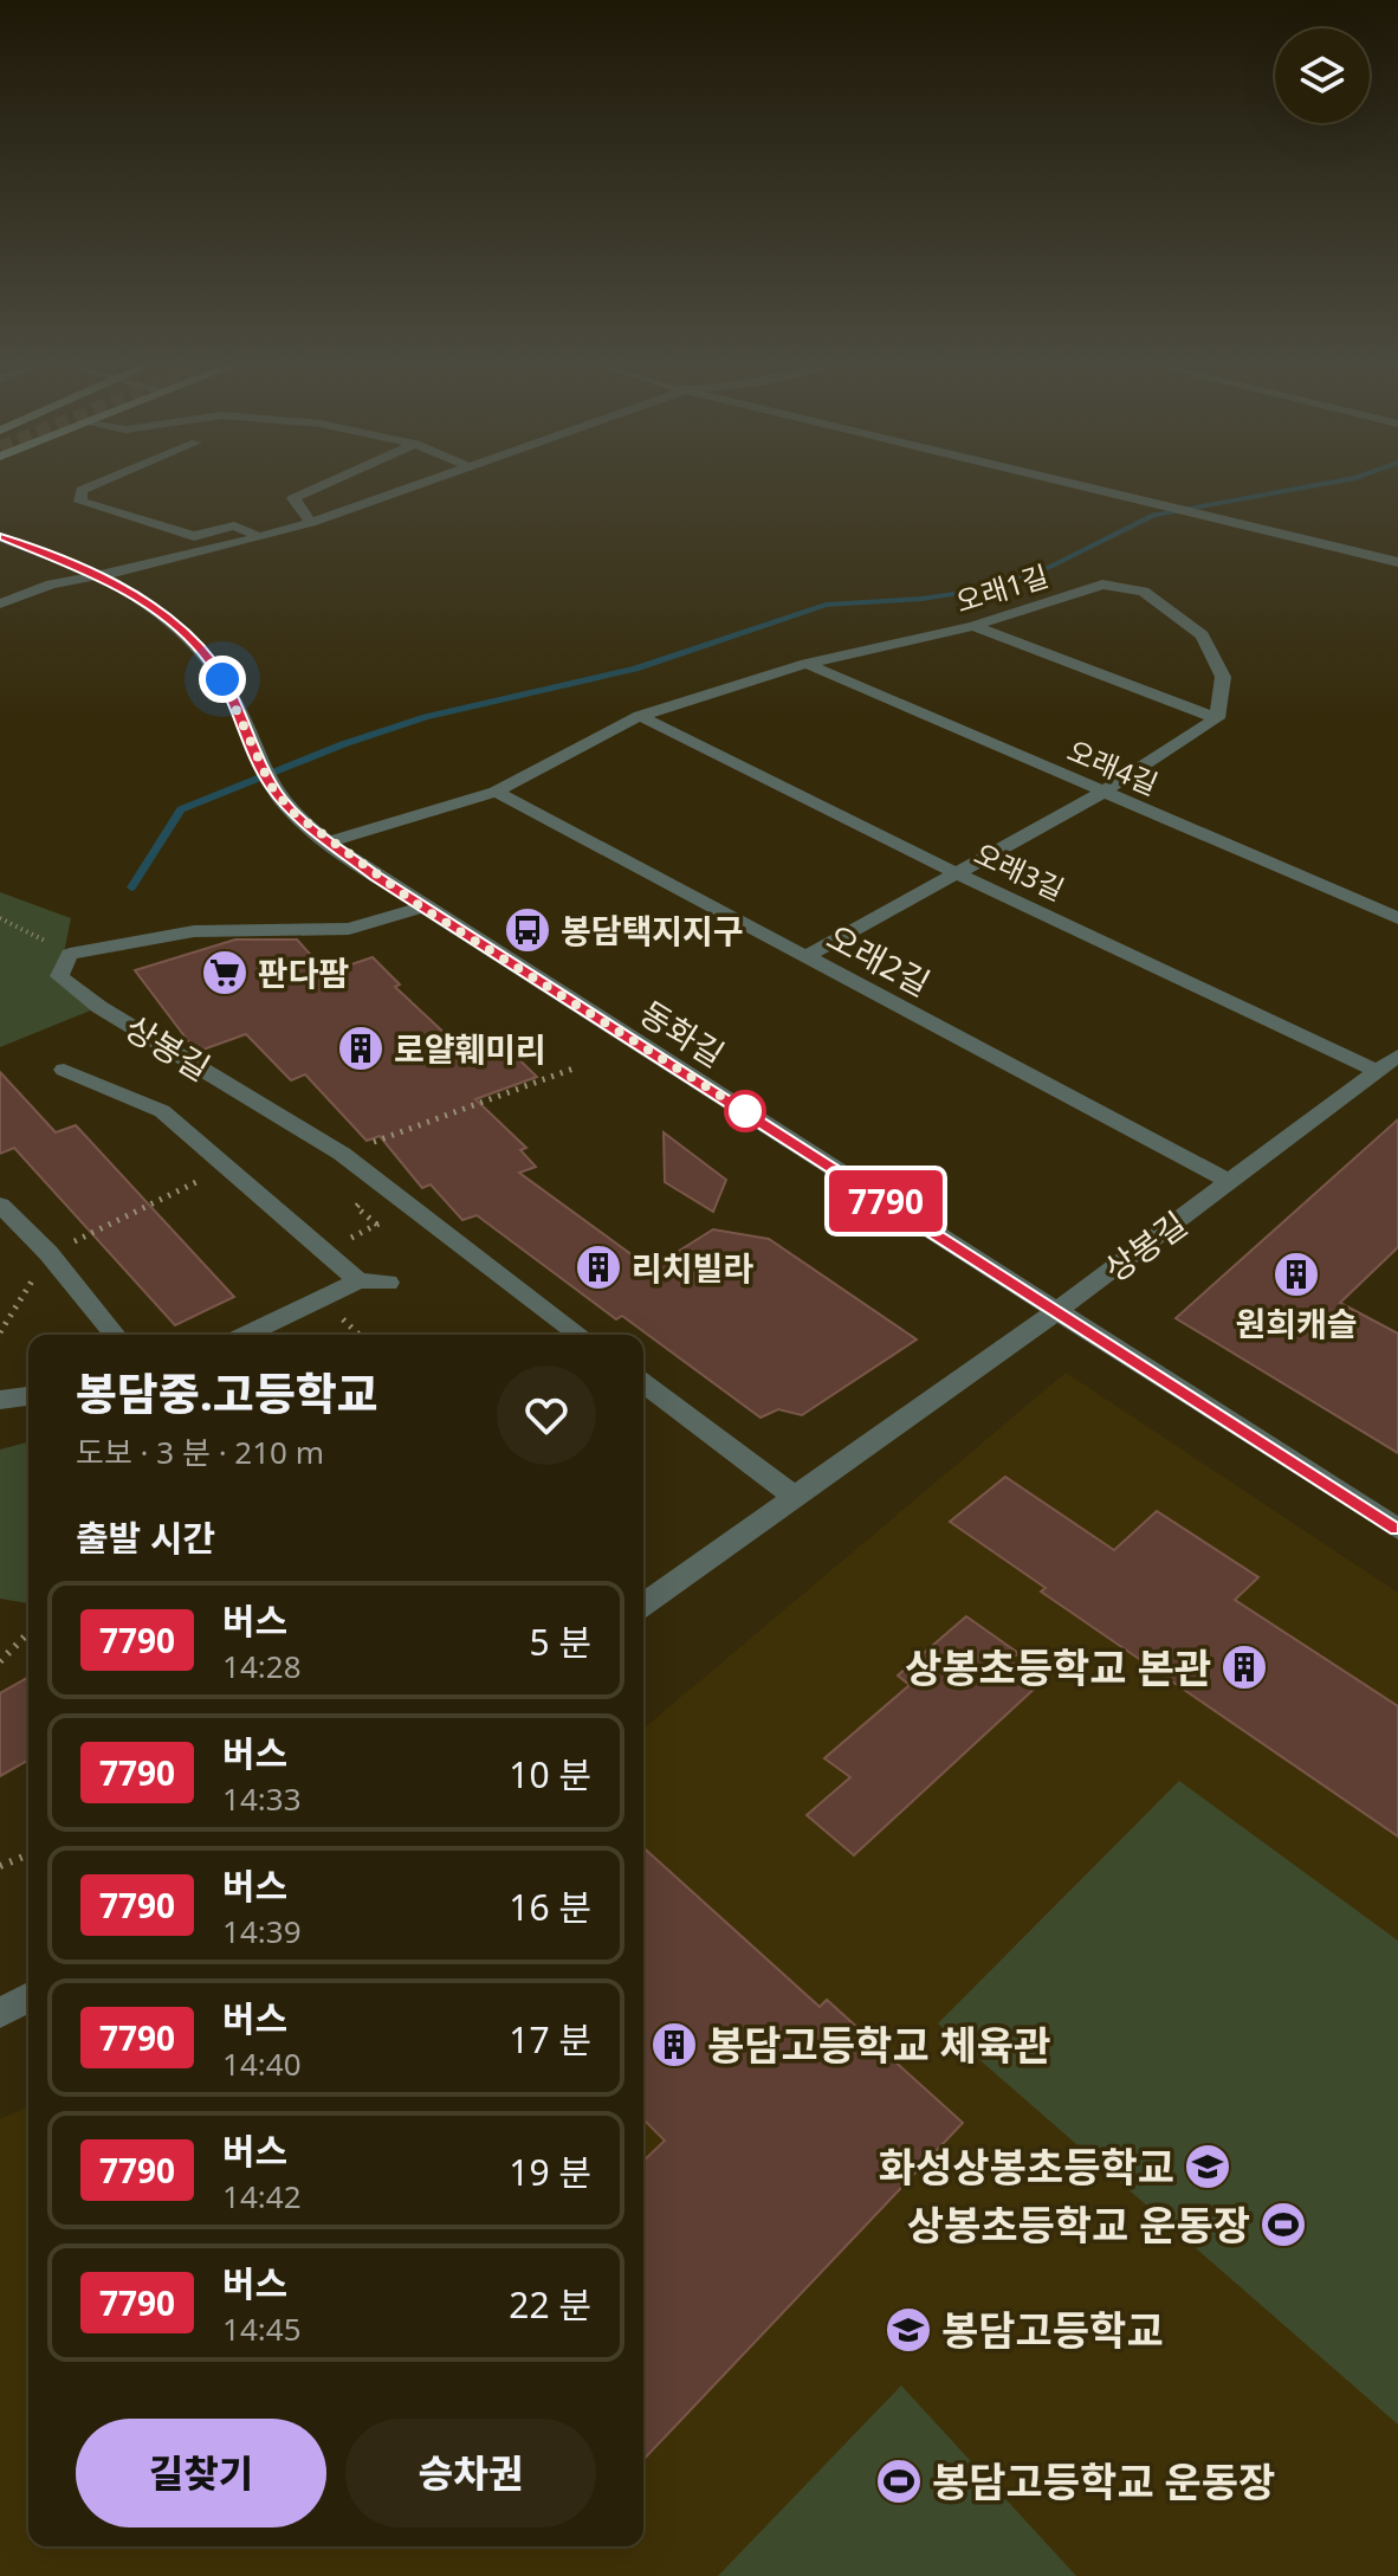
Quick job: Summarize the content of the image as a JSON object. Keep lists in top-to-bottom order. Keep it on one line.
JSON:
{"streets":{"street":["오래1길","오래4길","오래3길","오래2길","동화길","상봉길"]},"crossings":[["오래1길","오래4길"],["오래1길","오래3길"],["오래1길","오래2길"],["오래1길","동화길"],["오래3길","상봉길"],["오래2길","상봉길"],["동화길","상봉길"]],"places":{"bus stop":["봉담택지지구"],"supermarket":["판다팜"],"building":["로얄훼미리","리치빌라","원희캐슬","상봉초등학교 본관","봉담고등학교 체육관"],"school or university":["화성상봉초등학교","봉담고등학교"],"sports":["상봉초등학교 운동장","봉담고등학교 운동장"]},"lines":["bus line 7790"],"page":{"on_map":"7790","heading":[["봉담중.고등학교","도보 · 3 분 · 210 m"],"출발 시간"],"list":[{"mark":"7790","name":"버스","note":"14:28","value":"5 분"},{"mark":"7790","name":"버스","note":"14:33","value":"10 분"},{"mark":"7790","name":"버스","note":"14:39","value":"16 분"},{"mark":"7790","name":"버스","note":"14:40","value":"17 분"},{"mark":"7790","name":"버스","note":"14:42","value":"19 분"},{"mark":"7790","name":"버스","note":"14:45","value":"22 분"}],"buttons":["길찾기","승차권"]}}
